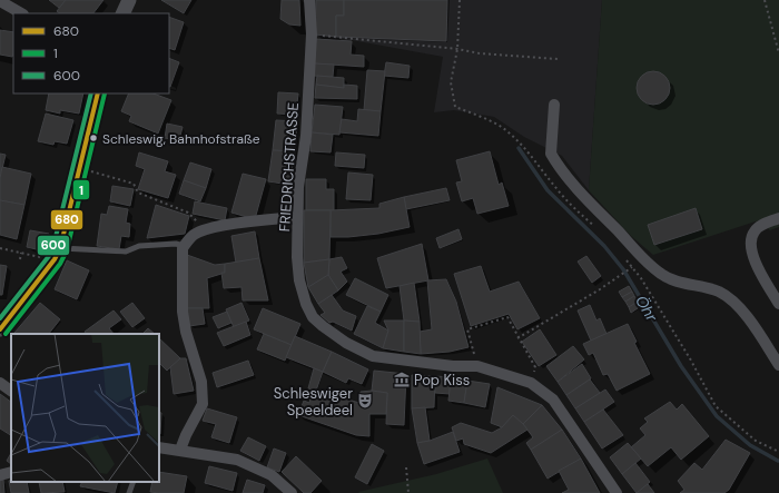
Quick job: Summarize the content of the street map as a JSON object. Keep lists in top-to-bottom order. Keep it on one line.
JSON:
{"streets":{"street":["FRIEDRICHSTRASSE"]},"water":["Öhr"],"places":{"other":["Schleswig, Bahnhofstraße"],"museum":["Pop Kiss"],"theatre":["Schleswiger Speeldeel"]},"lines":["transit line 680","transit line 1","transit line 600"],"legend":["680","1","600"]}
